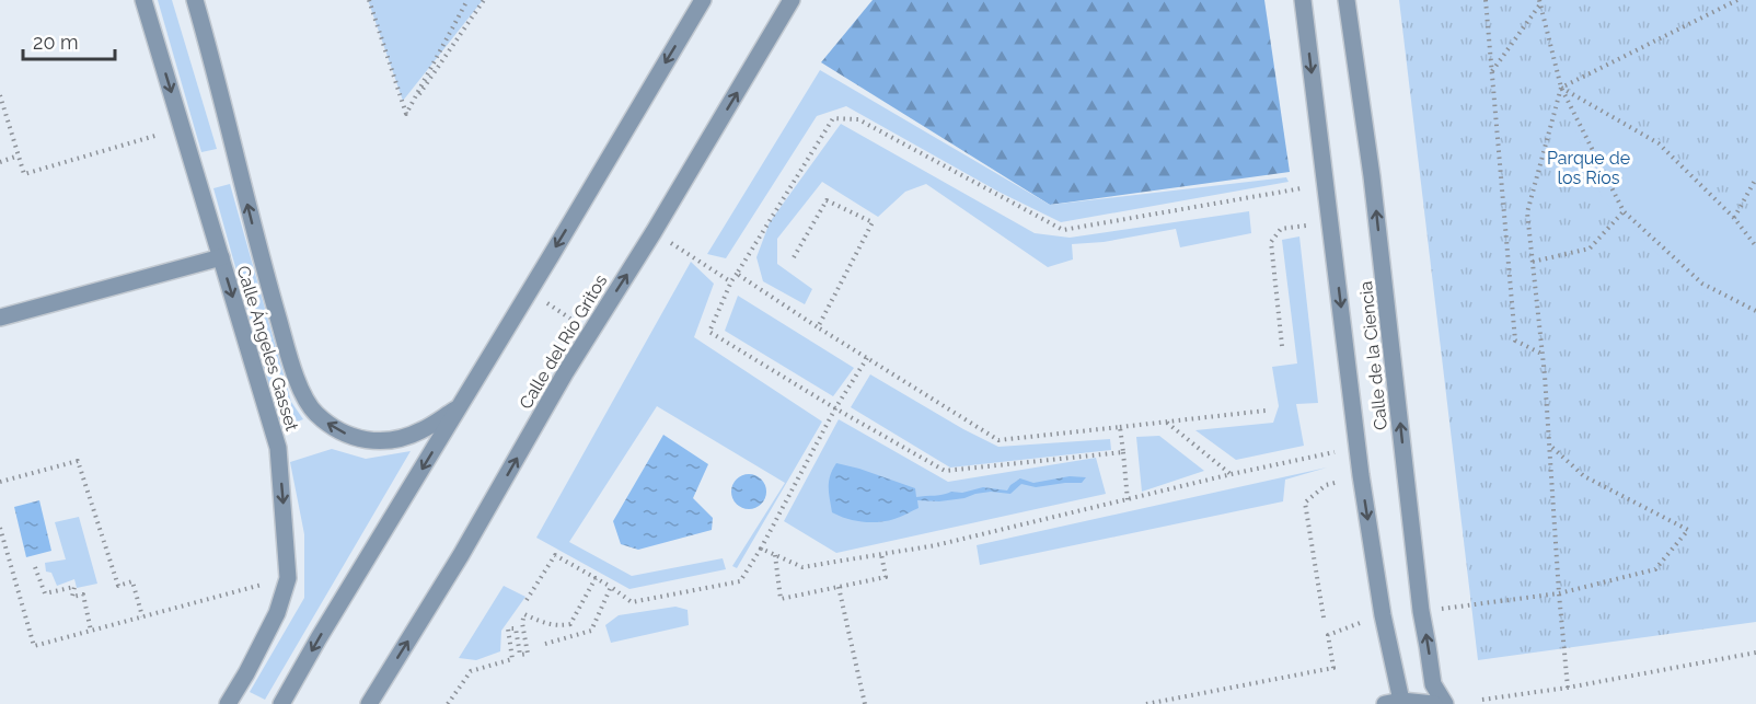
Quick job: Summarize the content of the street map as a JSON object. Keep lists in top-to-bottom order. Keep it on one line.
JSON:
{"streets":{"street":["Calle del Río Gritos","Calle Ángeles Gasset","Calle de la Ciencia"]},"parks":["Parque de los Ríos"],"scale_bar":"20 m"}
